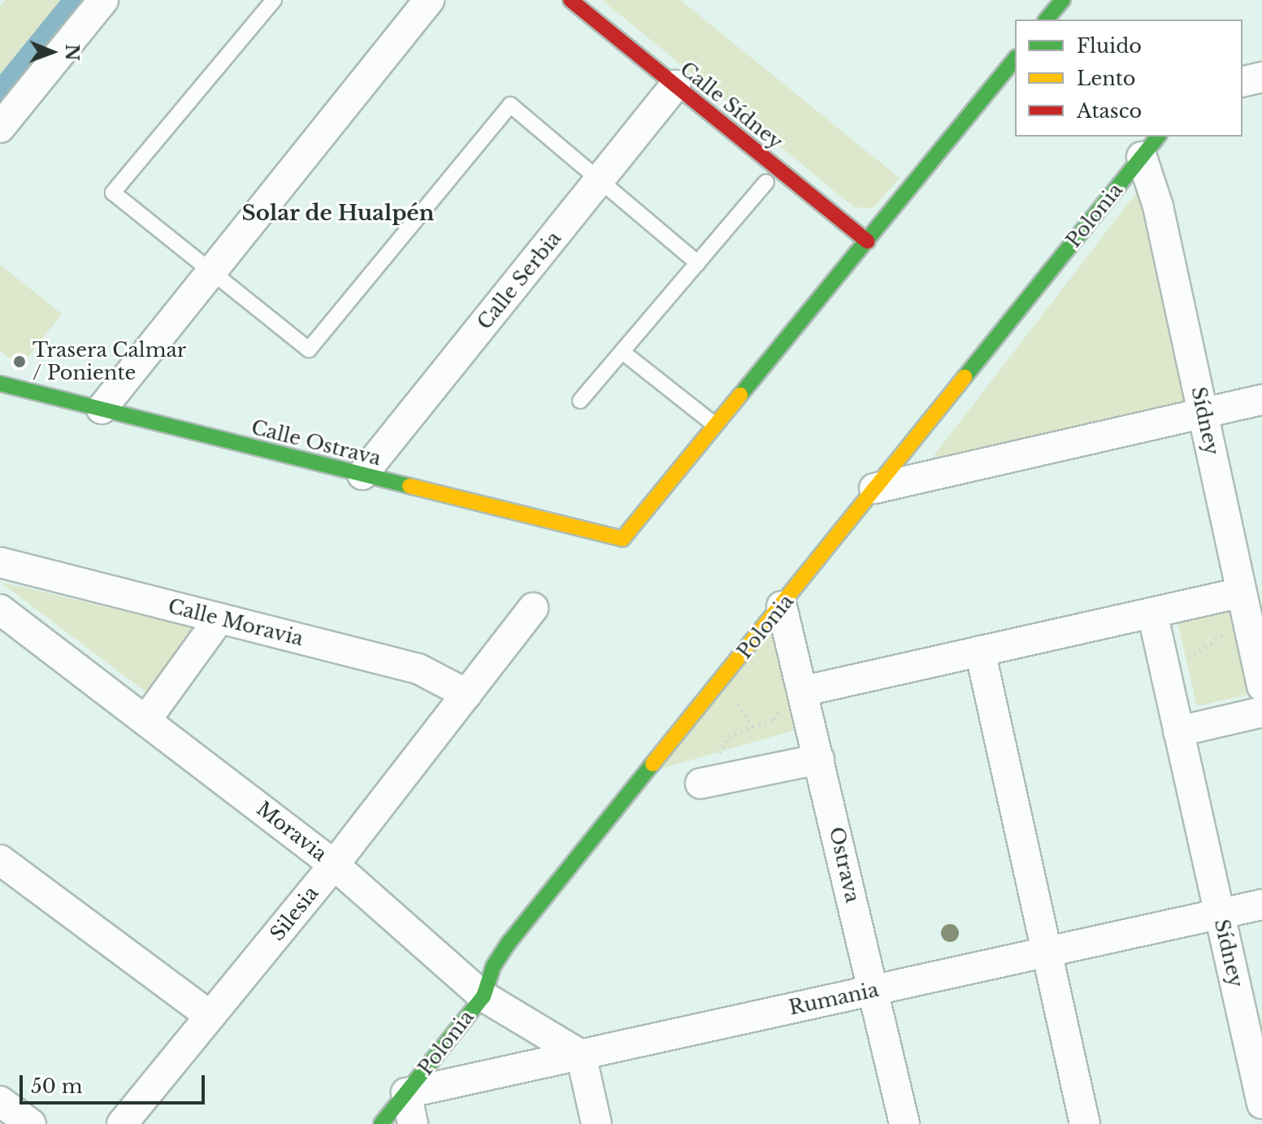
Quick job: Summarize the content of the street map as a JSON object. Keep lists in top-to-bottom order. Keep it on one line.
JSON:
{"streets":{"street":["Calle Sídney","Polonia","Calle Serbia","Sídney","Calle Ostrava","Calle Moravia","Moravia","Ostrava","Silesia","Rumania"]},"crossings":[["Calle Sídney","Calle Serbia"],["Polonia","Sídney"],["Polonia","Moravia"],["Polonia","Ostrava"],["Polonia","Rumania"],["Calle Serbia","Calle Ostrava"],["Sídney","Rumania"],["Calle Moravia","Silesia"],["Moravia","Silesia"],["Moravia","Rumania"],["Ostrava","Rumania"]],"districts":["Solar de Hualpén"],"places":["Trasera Calmar / Poniente"],"legend":["Fluido","Lento","Atasco"],"scale_bar":"50 m","north":"right"}
